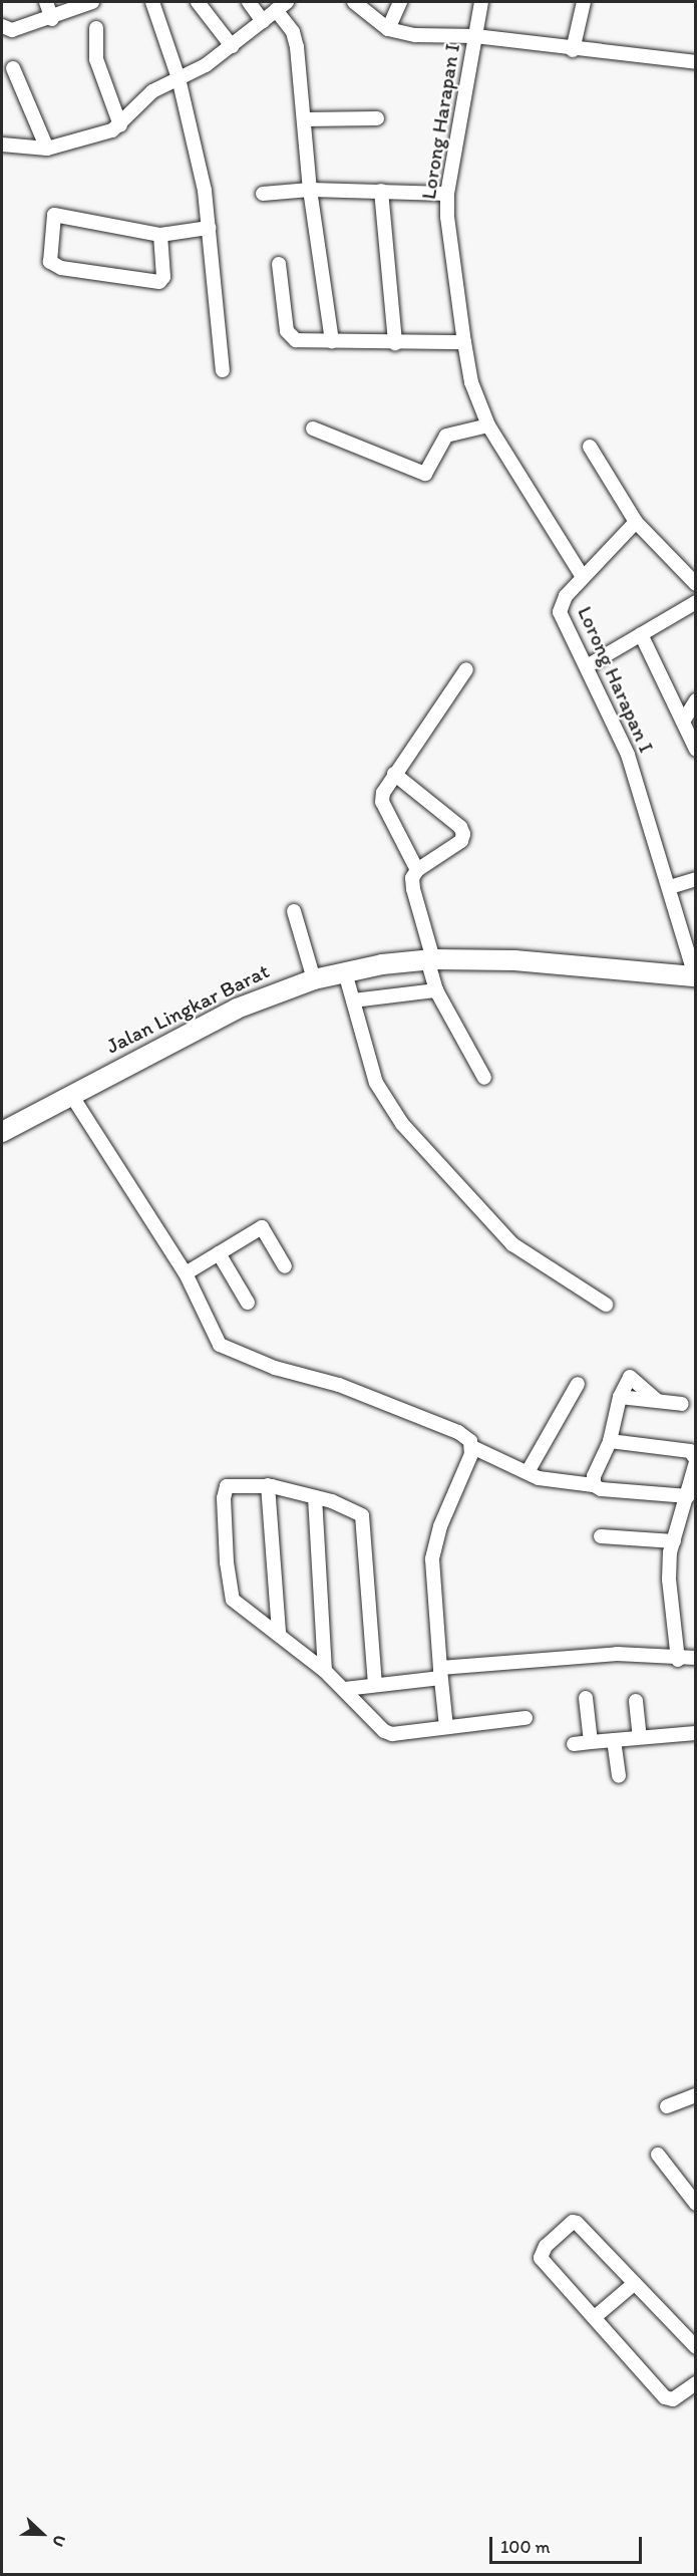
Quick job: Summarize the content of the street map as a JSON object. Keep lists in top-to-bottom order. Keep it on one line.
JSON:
{"streets":{"highway":["Jalan Lingkar Barat"],"street":["Lorong Harapan I"]},"crossings":[["Lorong Harapan I","Jalan Lingkar Barat"]],"scale_bar":"100 m","north":"right"}
